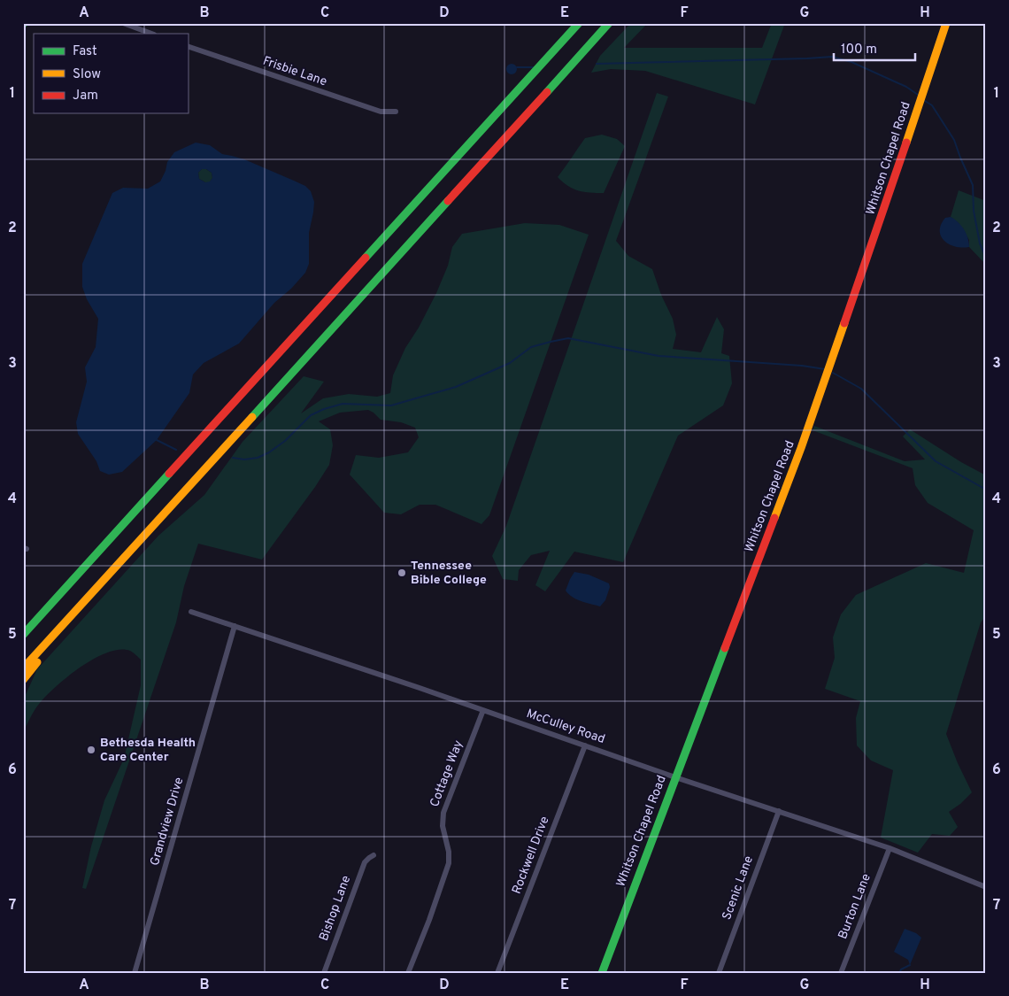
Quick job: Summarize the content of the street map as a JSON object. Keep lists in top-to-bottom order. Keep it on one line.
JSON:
{"streets":{"main road":["Whitson Chapel Road"],"street":["Frisbie Lane","McCulley Road","Cottage Way","Grandview Drive","Rockwell Drive","Scenic Lane","Burton Lane","Bishop Lane"]},"crossings":[["Whitson Chapel Road","McCulley Road"],["McCulley Road","Cottage Way"],["McCulley Road","Grandview Drive"],["McCulley Road","Rockwell Drive"],["McCulley Road","Scenic Lane"],["McCulley Road","Burton Lane"]],"places":["Tennessee Bible College","Bethesda Health Care Center"],"legend":["Fast","Slow","Jam"],"scale_bar":"100 m","grid":{"columns":["A","B","C","D","E","F","G","H"],"rows":["1","2","3","4","5","6","7"]}}
